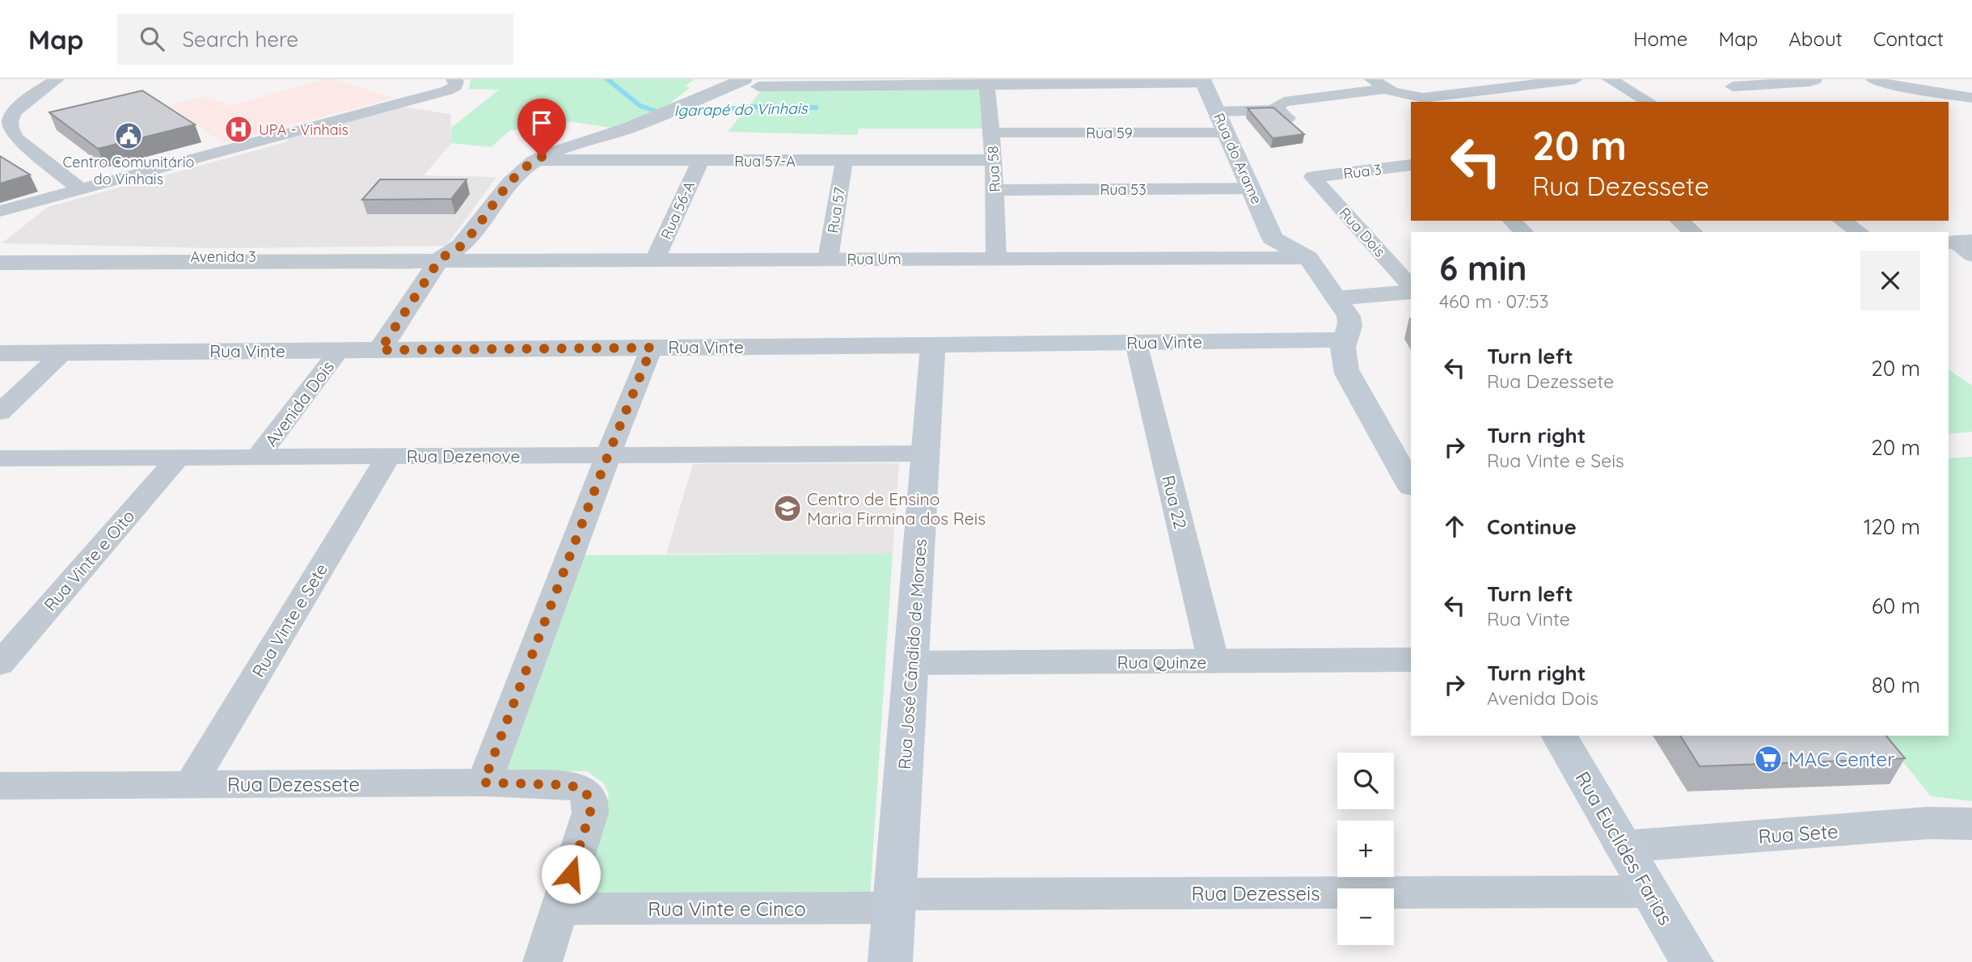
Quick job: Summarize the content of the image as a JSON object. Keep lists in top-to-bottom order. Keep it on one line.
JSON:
{"streets":{"main road":["Rua do Arame","Rua Vinte","Rua José Cândido de Moraes","Rua Euclídes Farias"],"street":["Rua 59","Rua 57-A","Rua 58","Rua 3","Rua 53","Rua 56-A","Rua 57","Rua Dois","Avenida 3","Rua Um","Avenida Dois","Rua Dezenove","Rua 22","Rua Vinte e Oito","Rua Vinte e Sete","Rua Quinze","Rua Dezessete","Rua Sete","Rua Dezesseis","Rua Vinte e Cinco"]},"crossings":[["Rua 59","Rua do Arame"],["Rua 59","Rua 58"],["Rua do Arame","Rua 53"],["Rua do Arame","Rua Um"],["Rua 57-A","Rua 58"],["Rua 57-A","Rua 56-A"],["Rua 57-A","Rua 57"],["Rua 58","Rua 53"],["Rua 58","Rua Um"],["Rua 3","Rua Dois"],["Rua 56-A","Rua Um"],["Rua 57","Rua Um"],["Avenida 3","Rua Um"],["Rua Vinte","Avenida Dois"],["Rua Vinte","Rua 22"],["Rua Vinte","Rua José Cândido de Moraes"],["Avenida Dois","Rua Dezenove"],["Rua Dezenove","Rua Vinte e Oito"],["Rua Dezenove","Rua Vinte e Sete"],["Rua Dezenove","Rua José Cândido de Moraes"],["Rua 22","Rua Quinze"],["Rua Vinte e Sete","Rua Dezessete"],["Rua José Cândido de Moraes","Rua Quinze"],["Rua José Cândido de Moraes","Rua Dezesseis"],["Rua José Cândido de Moraes","Rua Vinte e Cinco"],["Rua Dezessete","Rua Vinte e Cinco"],["Rua Sete","Rua Euclídes Farias"],["Rua Euclídes Farias","Rua Dezesseis"],["Rua Dezesseis","Rua Vinte e Cinco"]],"water":["Igarapé do Vinhais"],"places":{"hospital":["UPA - Vinhais"],"public building":["Centro Comunitário do Vinhais"],"school or university":["Centro de Ensino Maria Firmina dos Reis"],"supermarket":["MAC Center"]},"page":{"header":"Map","search":"Search here","nav":["Home","Map","About","Contact"],"turn":["20 m","Rua Dezessete"],"heading":["6 min","460 m · 07:53"],"list":[{"name":"Turn left","note":"Rua Dezessete","value":"20 m"},{"name":"Turn right","note":"Rua Vinte e Seis","value":"20 m"},{"name":"Continue","value":"120 m"},{"name":"Turn left","note":"Rua Vinte","value":"60 m"},{"name":"Turn right","note":"Avenida Dois","value":"80 m"}],"map_buttons":["+","−"]}}
